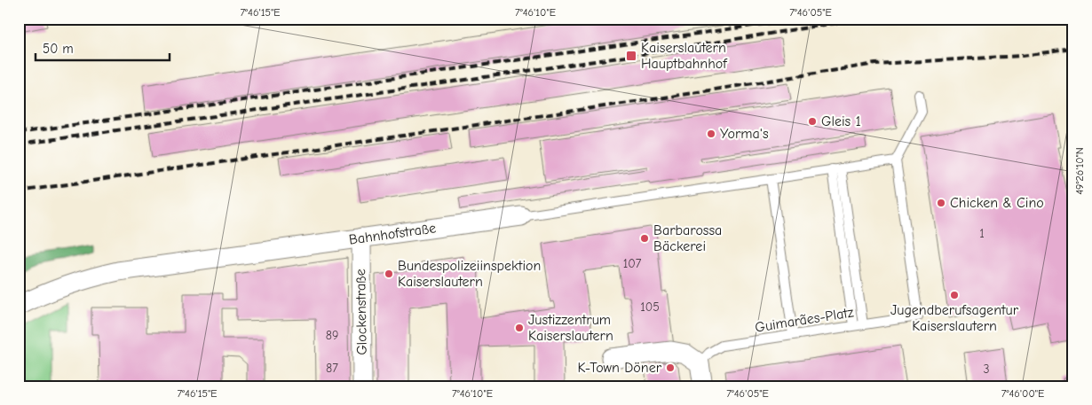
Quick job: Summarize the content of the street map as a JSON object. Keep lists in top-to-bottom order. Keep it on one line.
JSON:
{"streets":{"street":["Bahnhofstraße","Glockenstraße"],"lane":["Guimarães-Platz"]},"crossings":[["Bahnhofstraße","Glockenstraße"]],"places":{"transit":["Kaiserslautern Hauptbahnhof"],"other":["Gleis 1","Yorma's","Chicken & Cino","Barbarossa Bäckerei","Bundespolizeiinspektion Kaiserslautern","Jugendberufsagentur Kaiserslautern","Justizzentrum Kaiserslautern","K-Town Döner"]},"house_numbers":["1","107","105","89","87","3"],"scale_bar":"50 m","coordinates":["7°46'15\"E","7°46'10\"E","7°46'05\"E","49°26'10\"N","7°46'00\"E"]}
